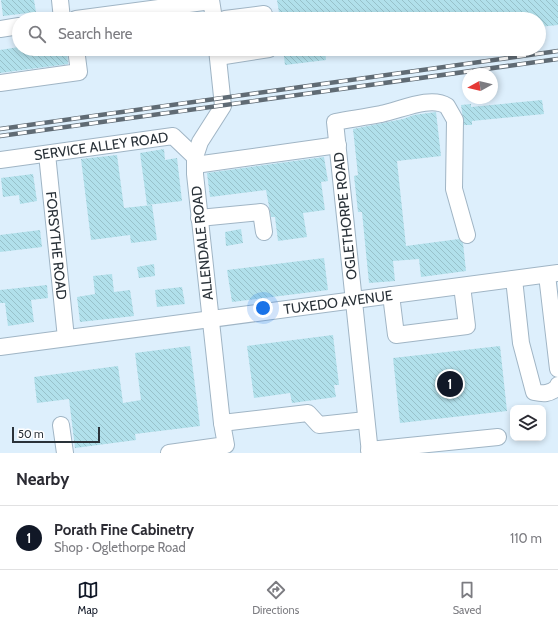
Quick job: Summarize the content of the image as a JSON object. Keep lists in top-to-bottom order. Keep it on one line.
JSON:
{"streets":{"street":["SERVICE ALLEY ROAD","OGLETHORPE ROAD","ALLENDALE ROAD","FORSYTHE ROAD","TUXEDO AVENUE"]},"crossings":[["SERVICE ALLEY ROAD","ALLENDALE ROAD"],["SERVICE ALLEY ROAD","FORSYTHE ROAD"],["OGLETHORPE ROAD","TUXEDO AVENUE"],["ALLENDALE ROAD","TUXEDO AVENUE"],["FORSYTHE ROAD","TUXEDO AVENUE"]],"scale_bar":"50 m","north":"left","page":{"search":"Search here","pins":"1","scale":"50 m","heading":"Nearby","list":[{"mark":"1","name":"Porath Fine Cabinetry","note":"Shop · Oglethorpe Road","value":"110 m"}],"nav":["Map","Directions","Saved"]}}
